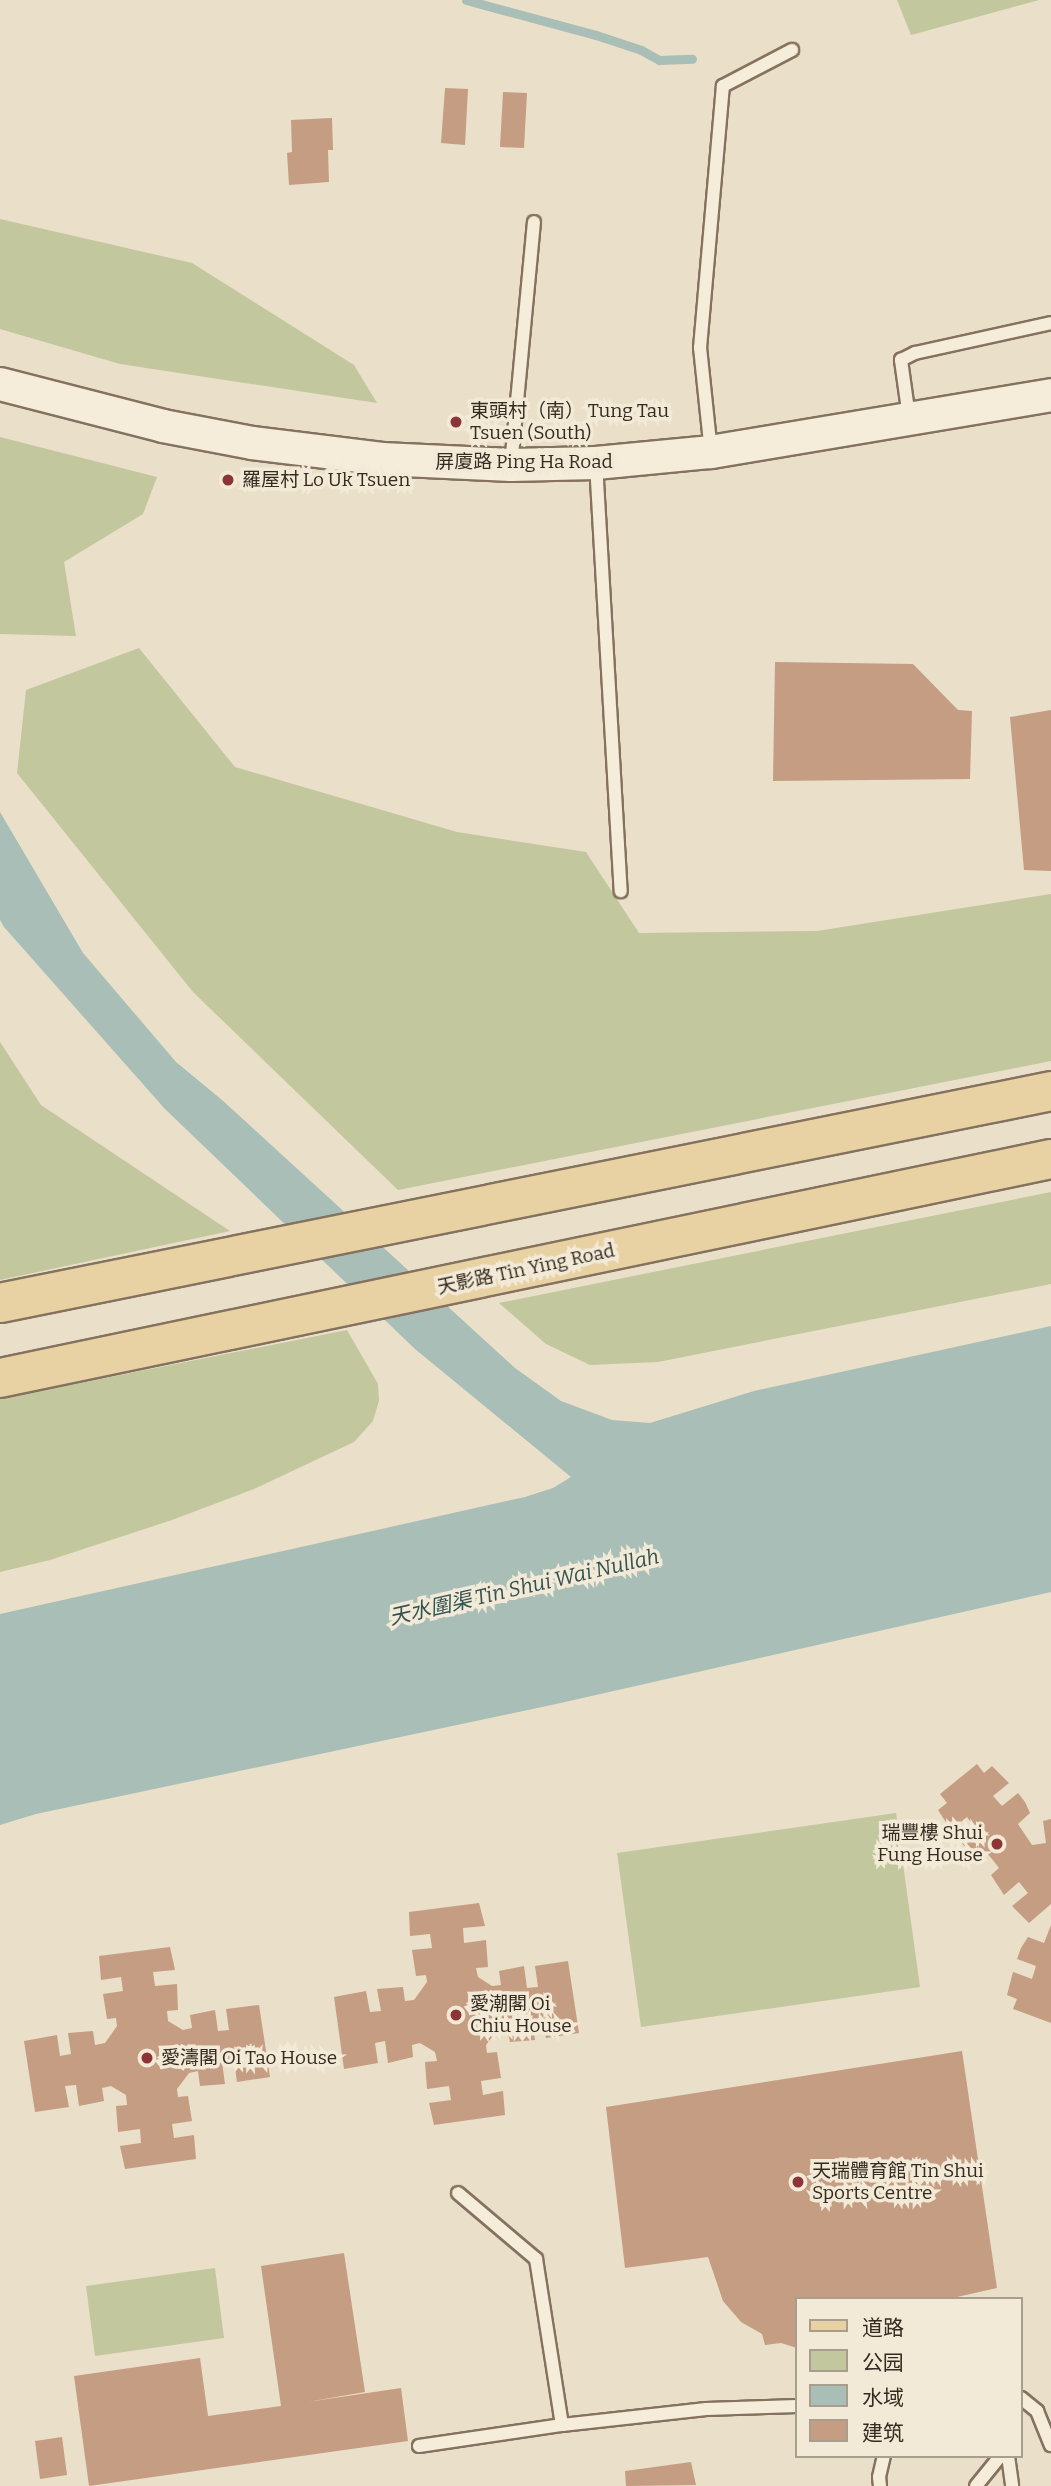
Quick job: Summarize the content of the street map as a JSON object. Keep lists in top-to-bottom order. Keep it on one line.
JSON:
{"streets":{"main road":["天影路 Tin Ying Road"],"street":["屏廈路 Ping Ha Road"]},"water":["天水圍渠 Tin Shui Wai Nullah"],"places":["東頭村（南） Tung Tau Tsuen (South)","羅屋村 Lo Uk Tsuen","瑞豐樓 Shui Fung House","愛潮閣 Oi Chiu House","愛濤閣 Oi Tao House","天瑞體育館 Tin Shui Sports Centre"],"legend":["道路","公园","水域","建筑"]}
